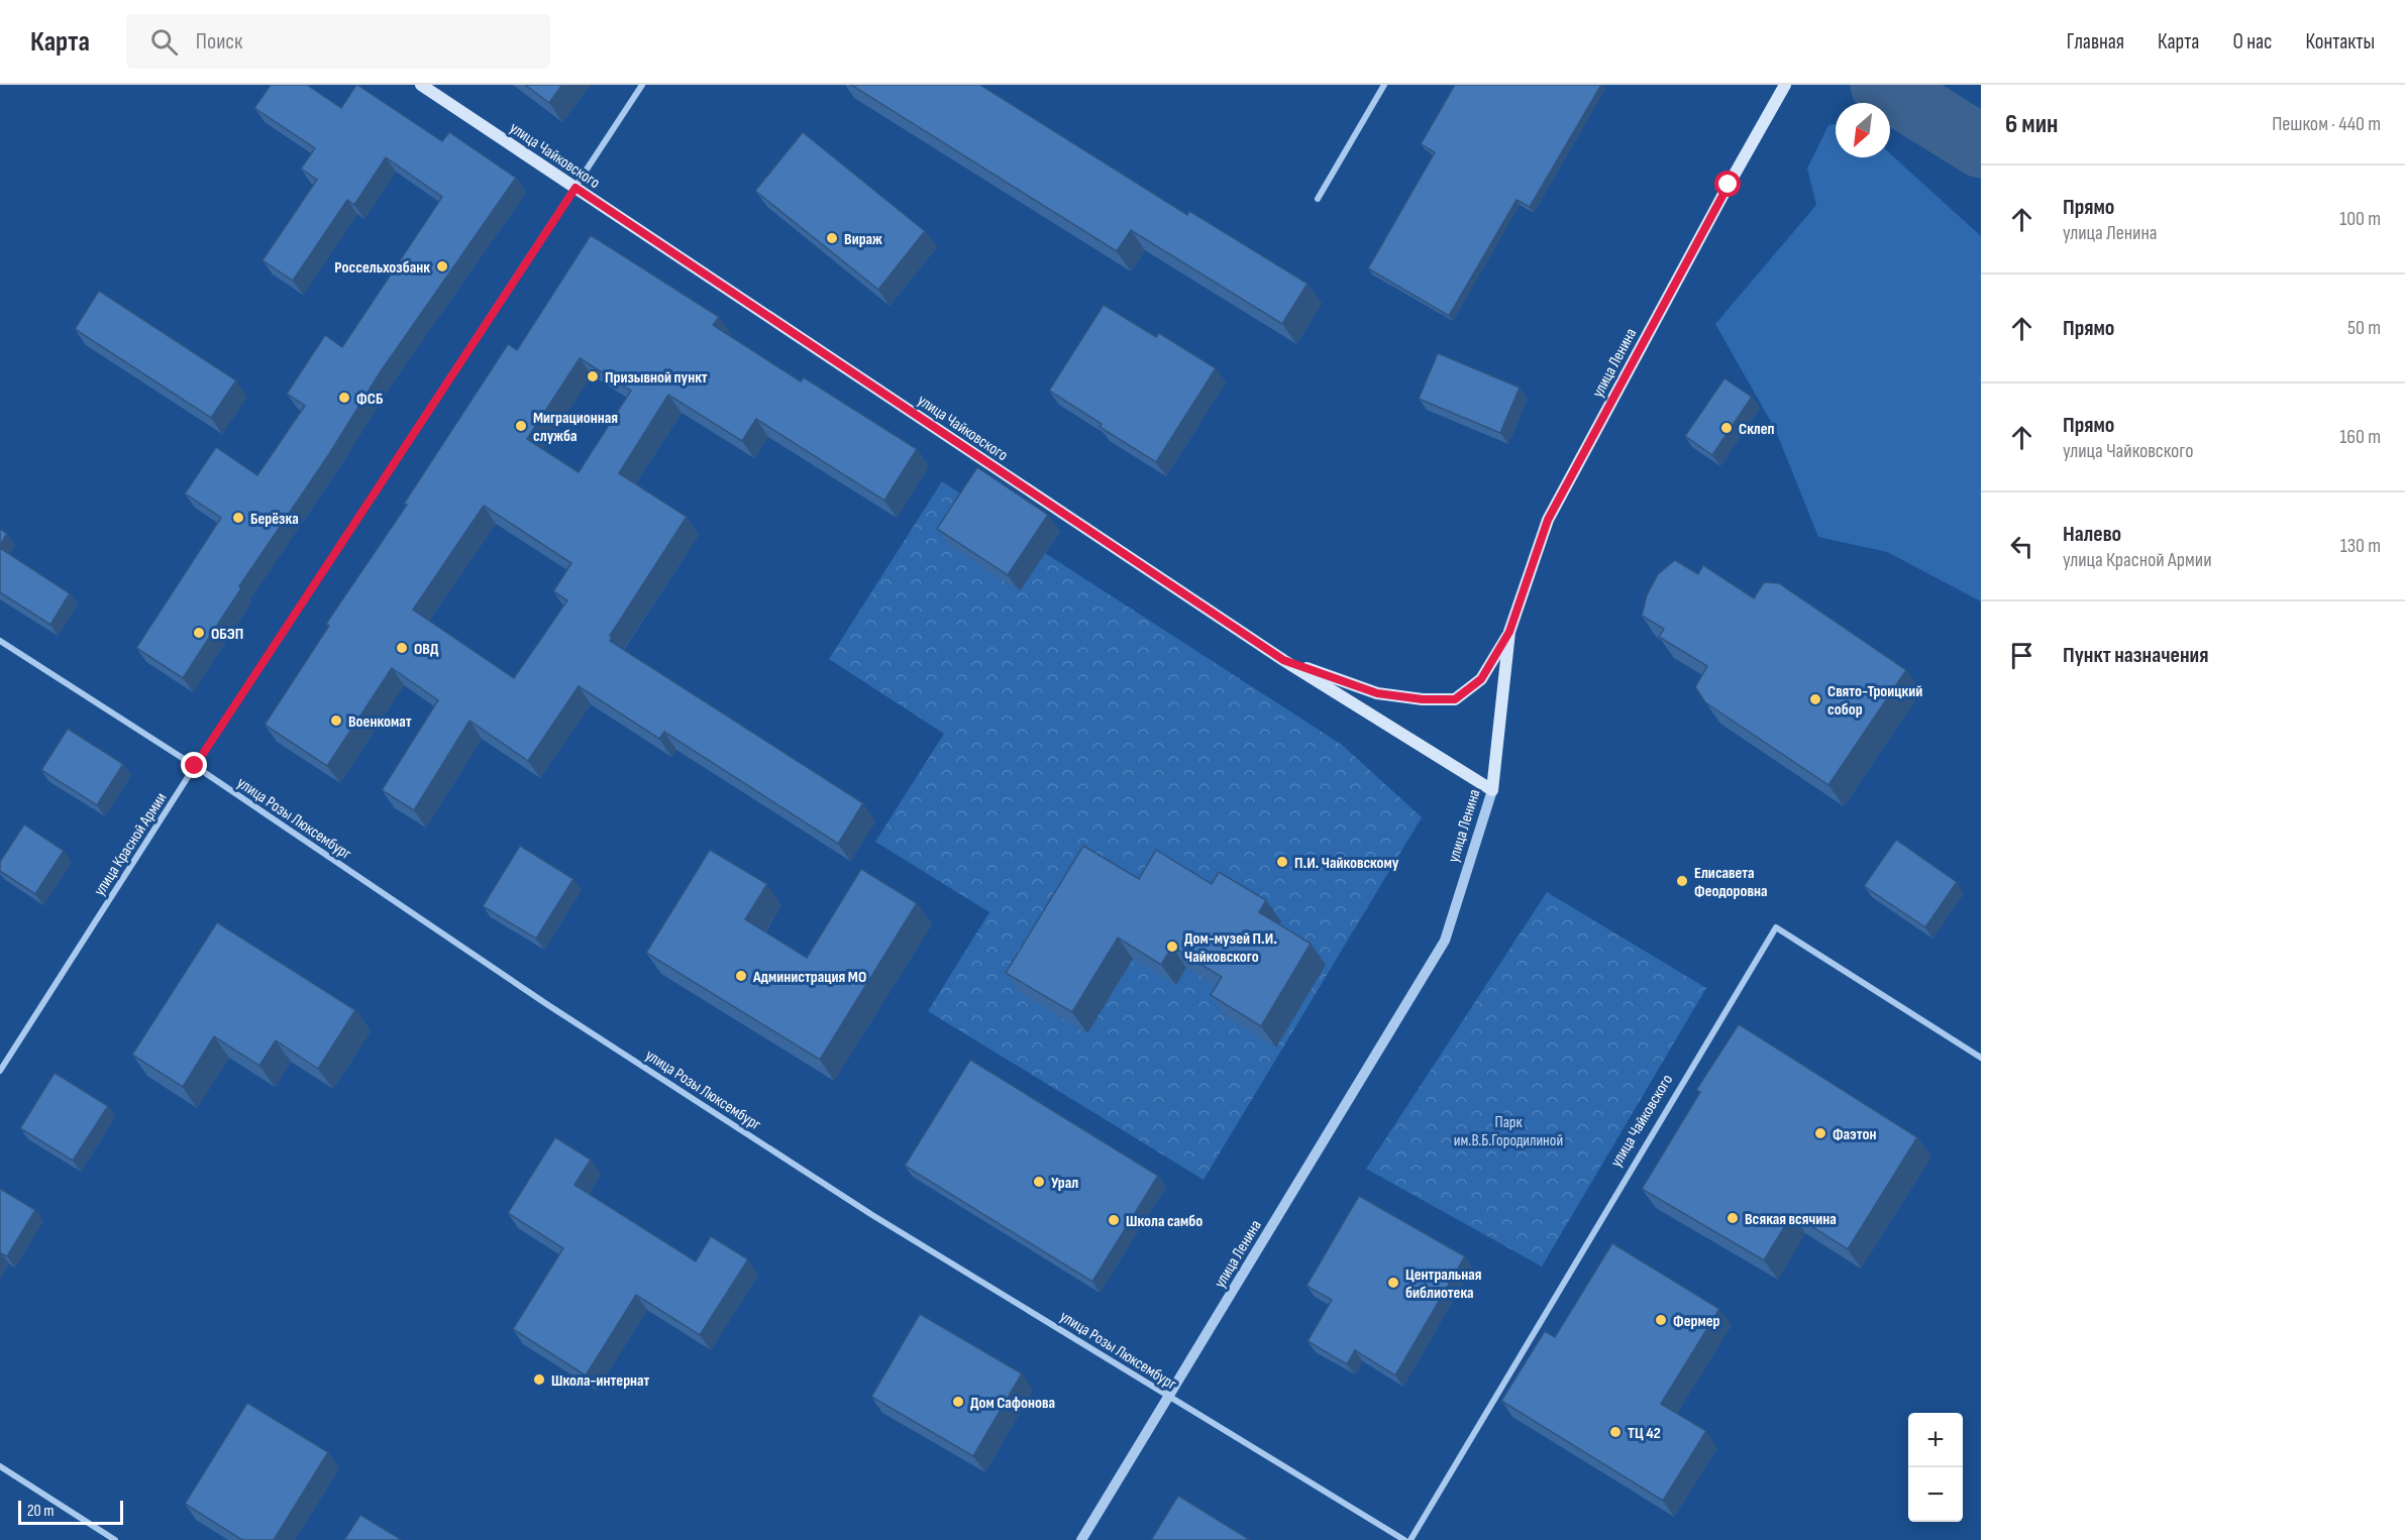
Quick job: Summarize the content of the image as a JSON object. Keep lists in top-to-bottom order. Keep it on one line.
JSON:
{"streets":{"main road":["улица Чайковского","улица Ленина"],"street":["улица Розы Люксембург","улица Красной Армии"]},"crossings":[["улица Чайковского","улица Ленина"],["улица Чайковского","улица Красной Армии"],["улица Ленина","улица Розы Люксембург"],["улица Розы Люксембург","улица Красной Армии"]],"parks":["Парк им.В.Б.Городилиной"],"places":["Вираж","Россельхозбанк","Призывной пункт","ФСБ","Миграционная служба","Склеп","Берёзка","ОБЭП","ОВД","Свято-Троицкий собор","Военкомат","П.И. Чайковскому","Елисавета Феодоровна","Дом-музей П.И. Чайковского","Администрация МО","Фаэтон","Урал","Всякая всячина","Школа самбо","Центральная библиотека","Фермер","Школа-интернат","Дом Сафонова","ТЦ 42"],"scale_bar":"20 m","north":"bottom left","page":{"header":"Карта","search":"Поиск","nav":["Главная","Карта","О нас","Контакты"],"heading":["6 мин","Пешком · 440 m"],"list":[["Прямо","улица Ленина","100 m"],["Прямо","50 m"],["Прямо","улица Чайковского","160 m"],["Налево","улица Красной Армии","130 m"],"Пункт назначения"],"map_buttons":["+","−"],"scale":"20 m"}}
